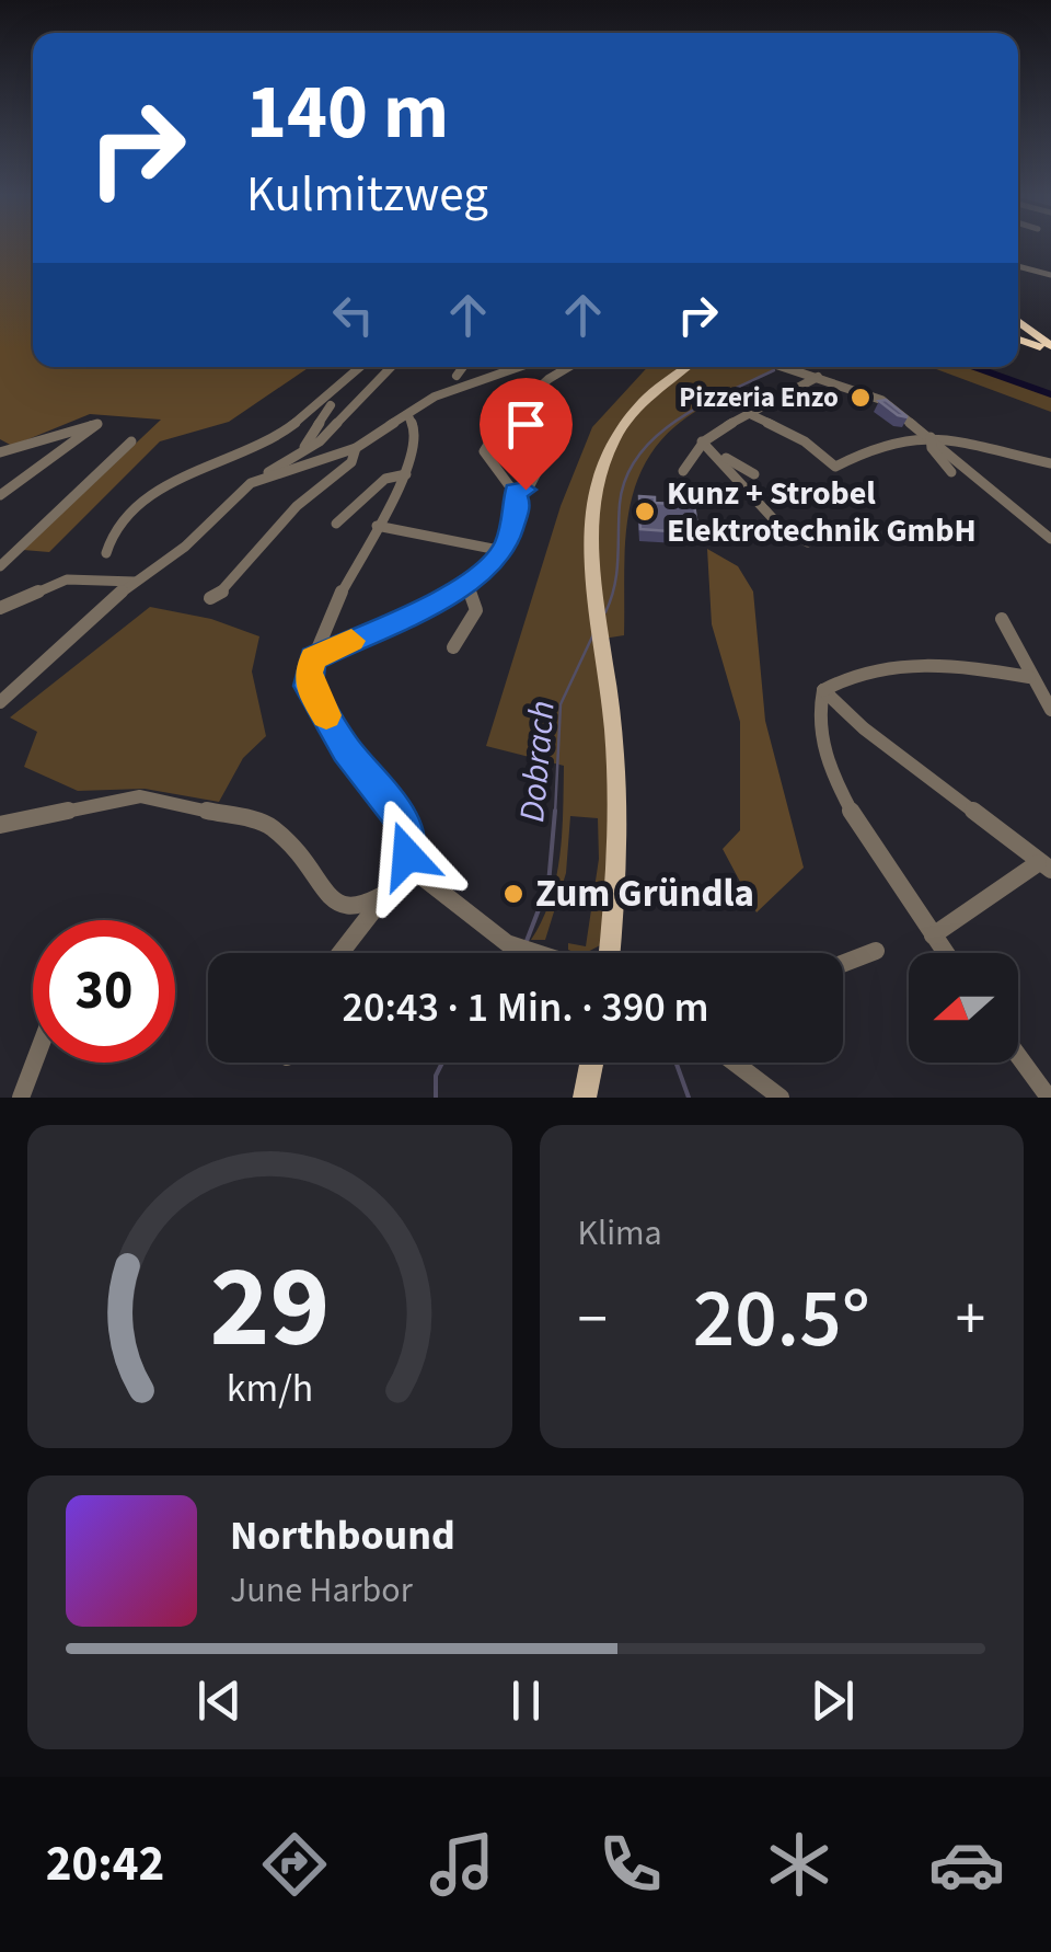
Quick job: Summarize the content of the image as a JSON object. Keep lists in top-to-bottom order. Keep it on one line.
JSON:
{"water":["Dobrach"],"places":["Pizzeria Enzo","Kunz + Strobel Elektrotechnik GmbH","Zum Gründla"],"north":"left","page":{"turn":["140 m","Kulmitzweg"],"limit":"30","trip":"20:43 · 1 Min. · 390 m","tile":"Klima","heat":["−","20.5°","+"],"song":["Northbound","June Harbor"],"tabs":"20:42","gauge":["29","km/h"]}}
